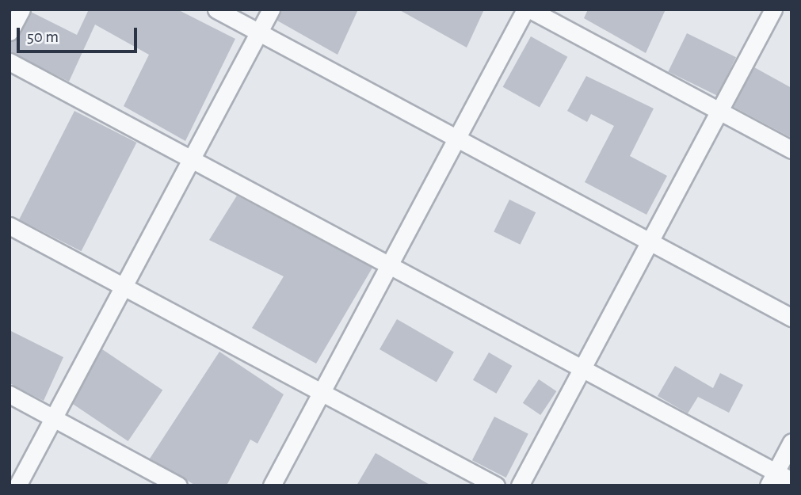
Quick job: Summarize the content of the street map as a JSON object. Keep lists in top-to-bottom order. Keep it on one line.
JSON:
{"scale_bar":"50 m"}
